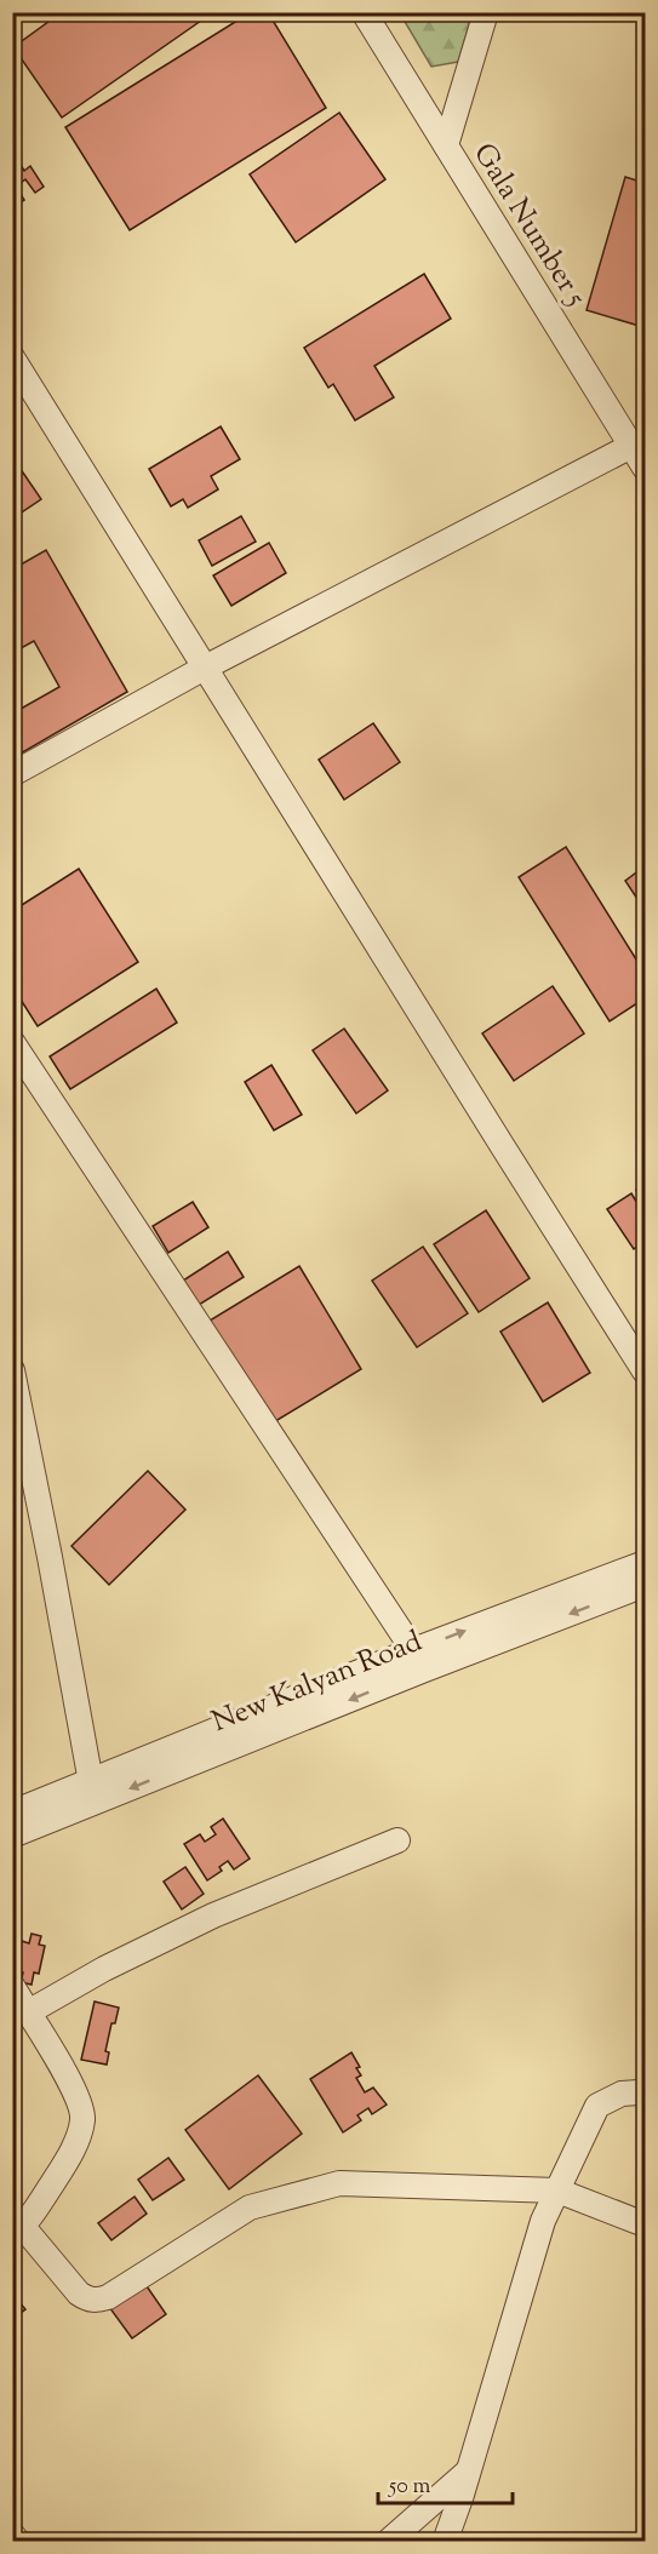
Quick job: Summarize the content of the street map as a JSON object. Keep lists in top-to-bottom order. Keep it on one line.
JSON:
{"streets":{"street":["Gala Number 5","New Kalyan Road"]},"scale_bar":"50 m"}
